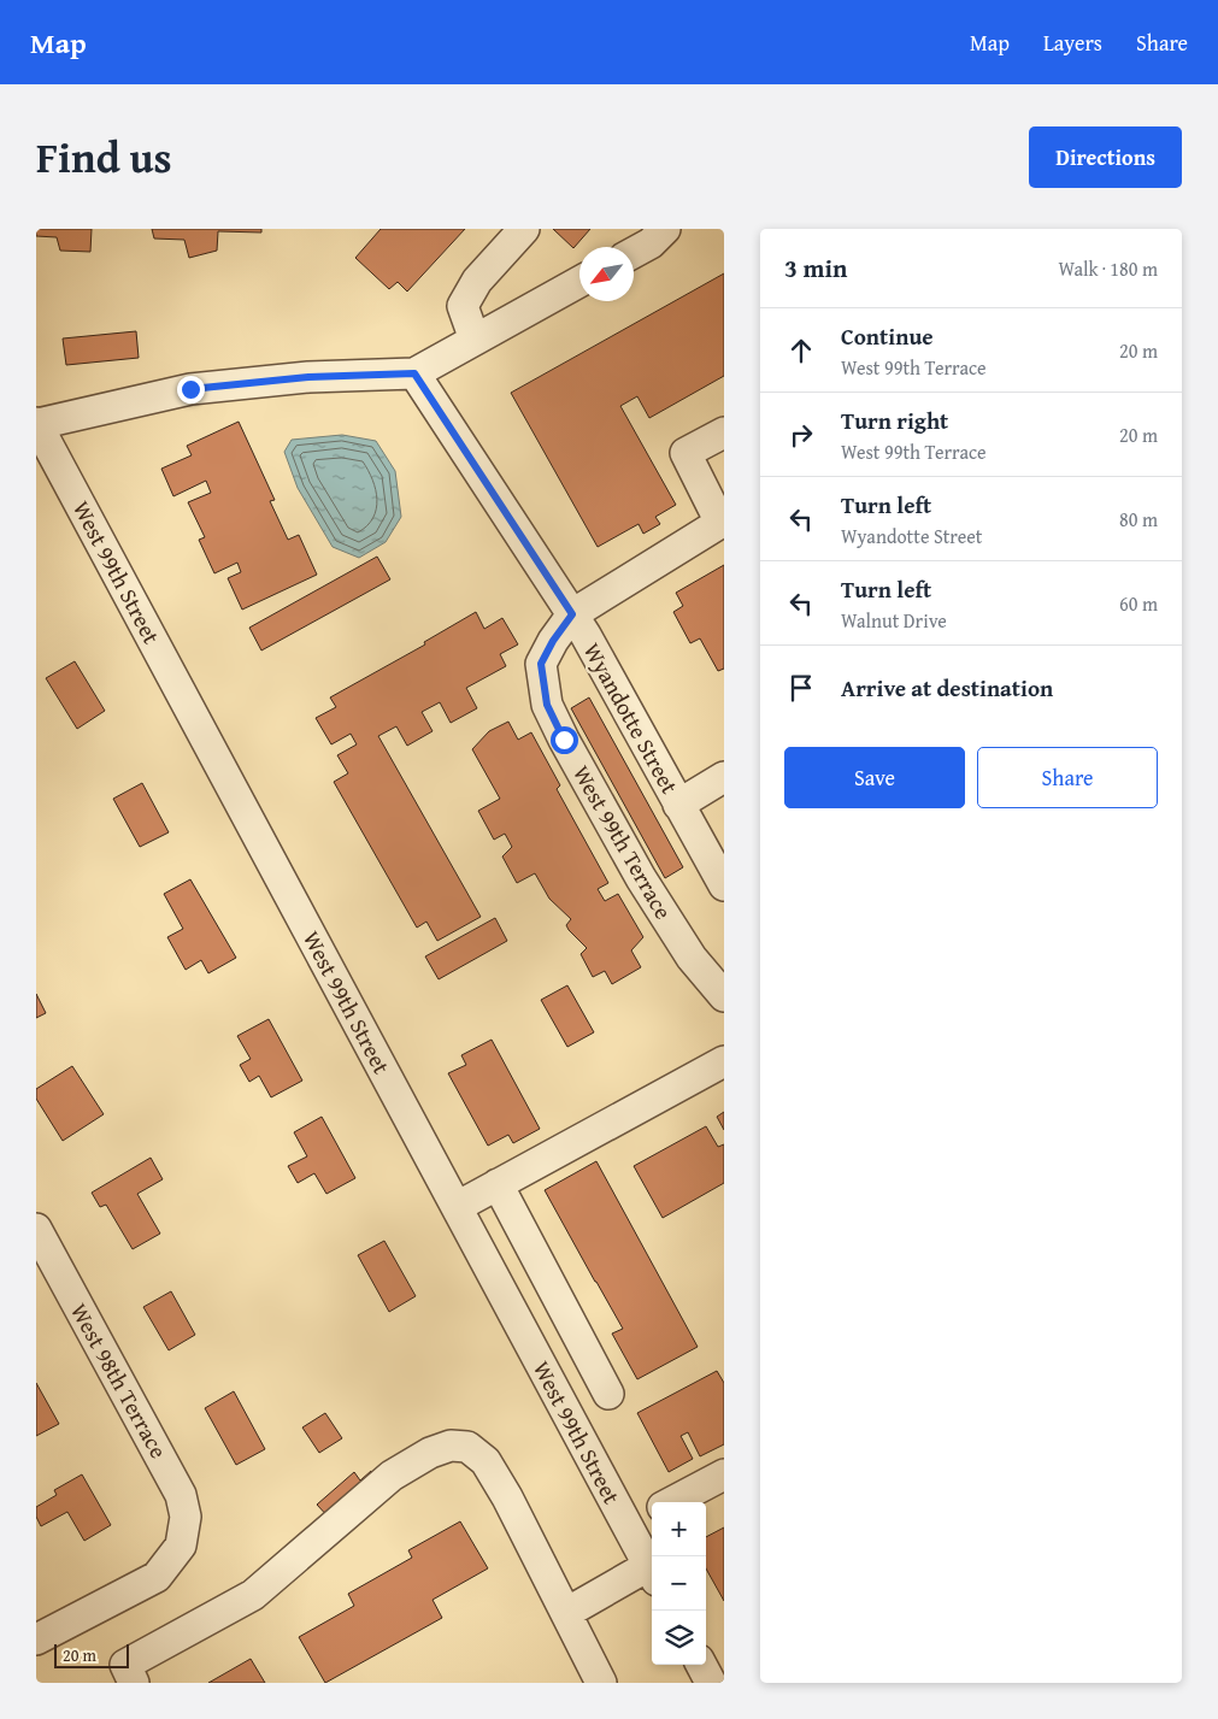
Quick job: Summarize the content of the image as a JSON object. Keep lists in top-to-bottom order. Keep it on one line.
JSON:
{"streets":{"street":["West 99th Street","Wyandotte Street","West 99th Terrace","West 98th Terrace"]},"crossings":[["Wyandotte Street","West 99th Terrace"]],"scale_bar":"20 m","north":"bottom left","page":{"header":"Map","nav":["Map","Layers","Share"],"title":"Find us","buttons":["Directions",["Save","Share"]],"heading":["3 min","Walk · 180 m"],"list":[["Continue","West 99th Terrace","20 m"],["Turn right","West 99th Terrace","20 m"],["Turn left","Wyandotte Street","80 m"],["Turn left","Walnut Drive","60 m"],"Arrive at destination"],"map_buttons":["+","−"],"scale":"20 m"}}
